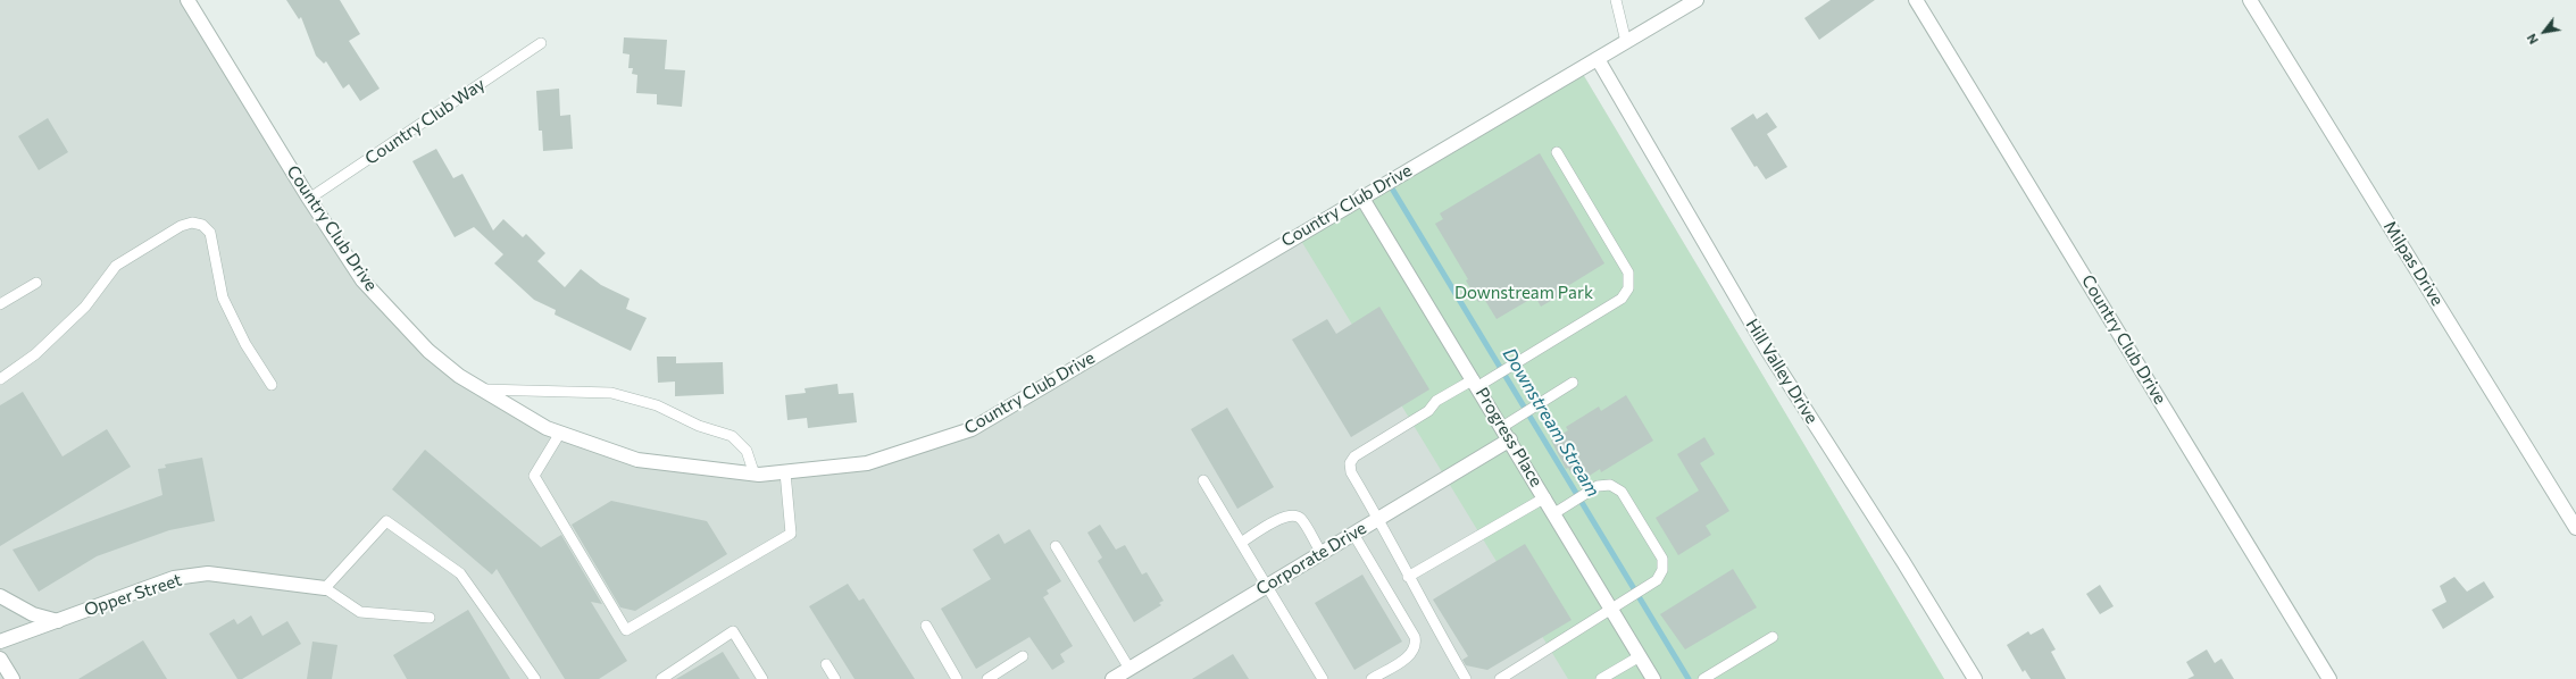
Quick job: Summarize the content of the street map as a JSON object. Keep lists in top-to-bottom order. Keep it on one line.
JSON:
{"streets":{"street":["Country Club Drive","Milpas Drive","Hill Valley Drive","Progress Place","Corporate Drive","Opper Street"],"lane":["Country Club Way"]},"crossings":[["Country Club Way","Country Club Drive"],["Country Club Drive","Hill Valley Drive"],["Country Club Drive","Progress Place"],["Progress Place","Corporate Drive"]],"water":["Downstream Stream"],"parks":["Downstream Park"],"north":"bottom left"}
